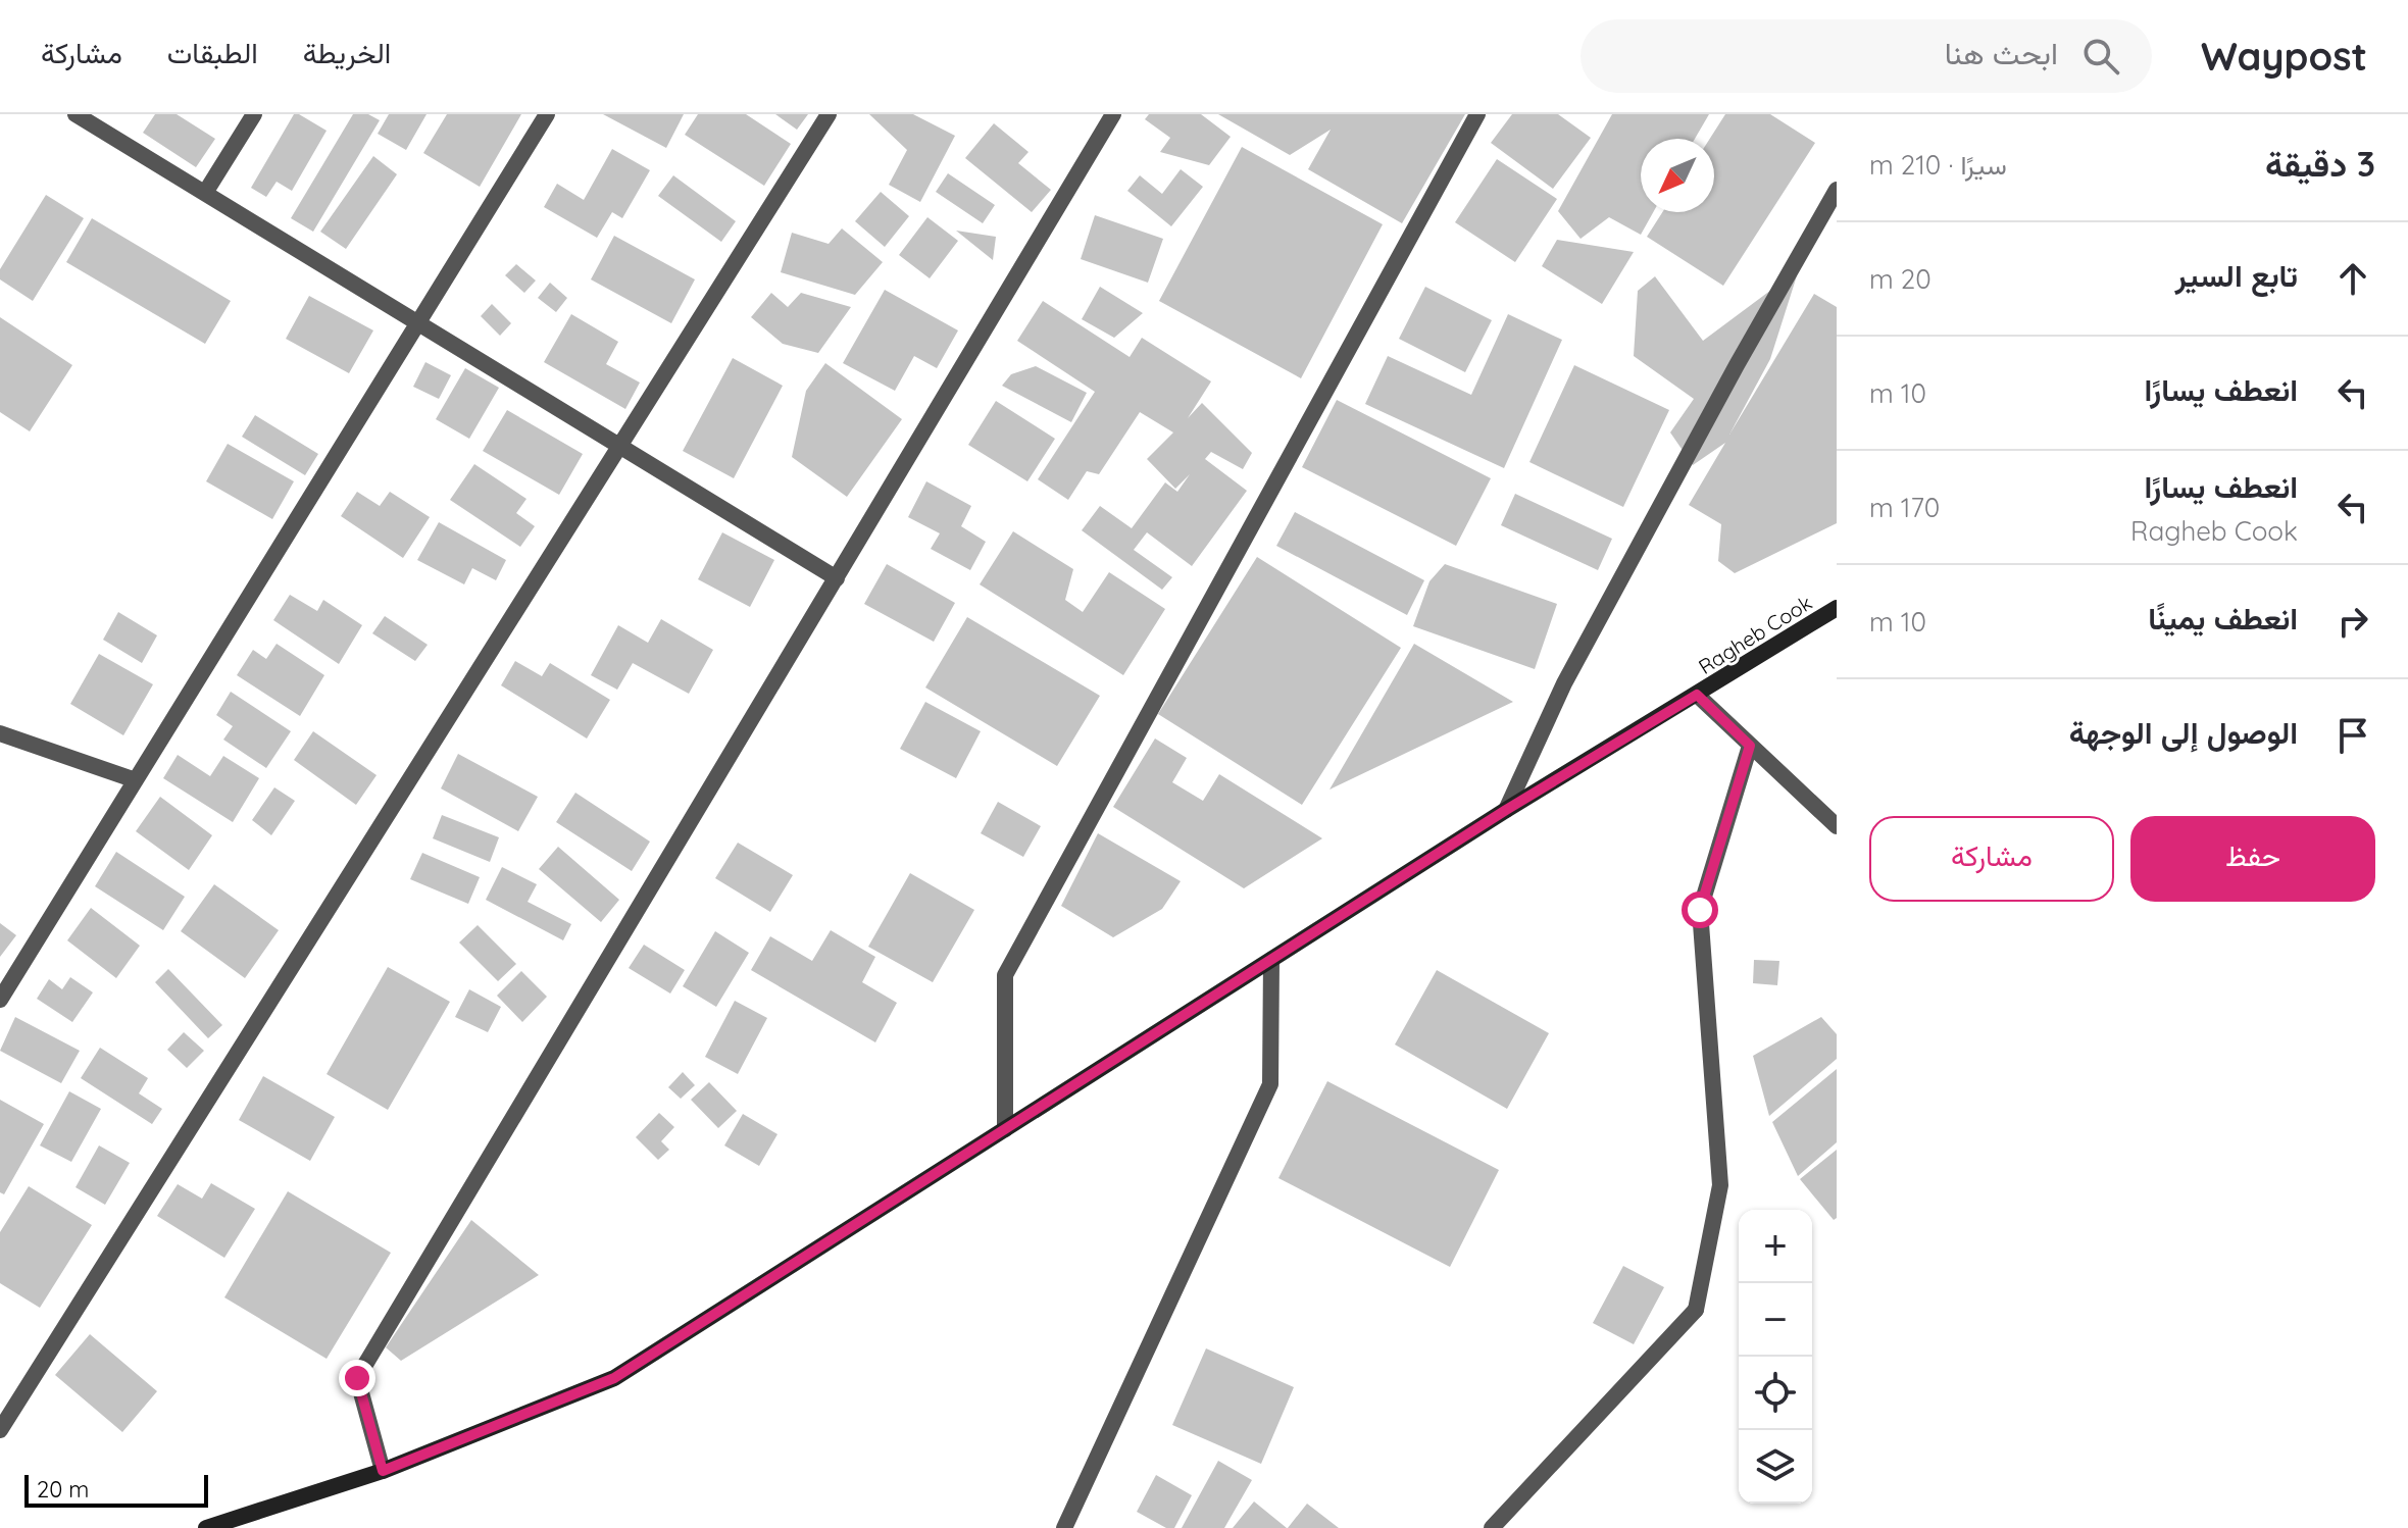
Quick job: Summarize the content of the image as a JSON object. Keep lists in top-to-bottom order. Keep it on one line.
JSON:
{"streets":{"main road":["Ragheb Cook"]},"scale_bar":"20 m","north":"bottom left","page":{"header":"Waypost","search":"ابحث هنا","nav":["الخريطة","الطبقات","مشاركة"],"heading":["3 دقيقة","سيرًا · 210 m"],"list":[["تابع السير","20 m"],["انعطف يسارًا","10 m"],["انعطف يسارًا","Ragheb Cook","170 m"],["انعطف يمينًا","10 m"],"الوصول إلى الوجهة"],"buttons":["حفظ","مشاركة"],"map_buttons":["+","−"],"scale":"20 m"}}
